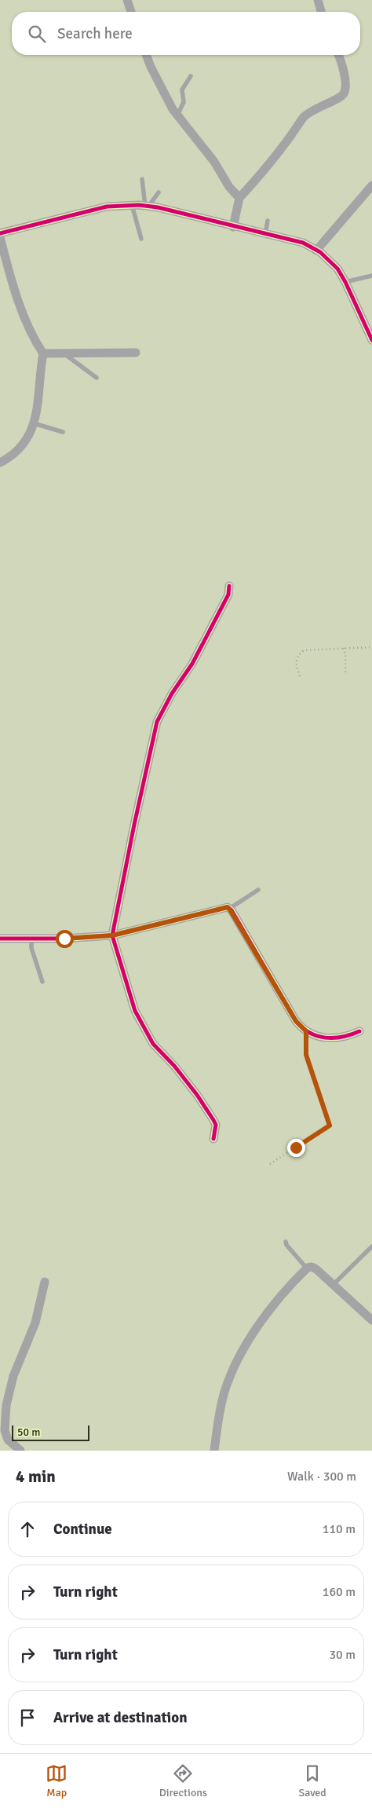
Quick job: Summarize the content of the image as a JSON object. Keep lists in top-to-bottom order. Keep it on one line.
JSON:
{"scale_bar":"50 m","page":{"search":"Search here","scale":"50 m","heading":["4 min","Walk · 300 m"],"list":[["Continue","110 m"],["Turn right","160 m"],["Turn right","30 m"],"Arrive at destination"],"nav":["Map","Directions","Saved"]}}
